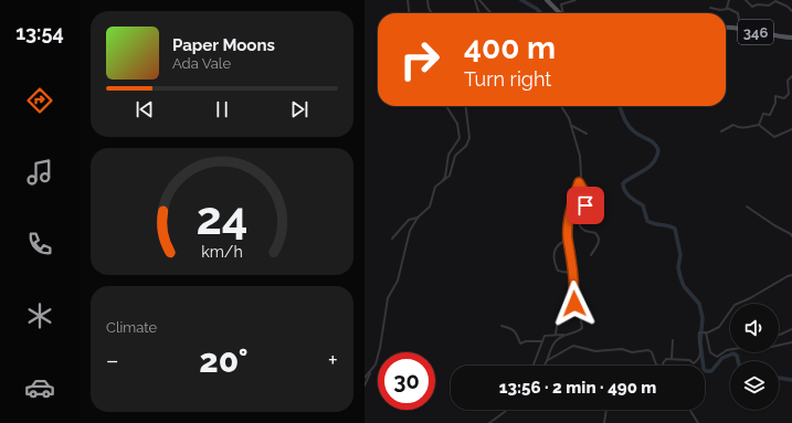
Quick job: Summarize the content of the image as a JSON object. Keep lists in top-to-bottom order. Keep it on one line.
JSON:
{"streets":{"main road":["346"]},"page":{"tabs":"13:54","turn":["400 m","Turn right"],"song":["Paper Moons","Ada Vale"],"tile":"Climate","heat":["−","20°","+"],"limit":"30","trip":"13:56 · 2 min · 490 m","gauge":["24","km/h"]}}
